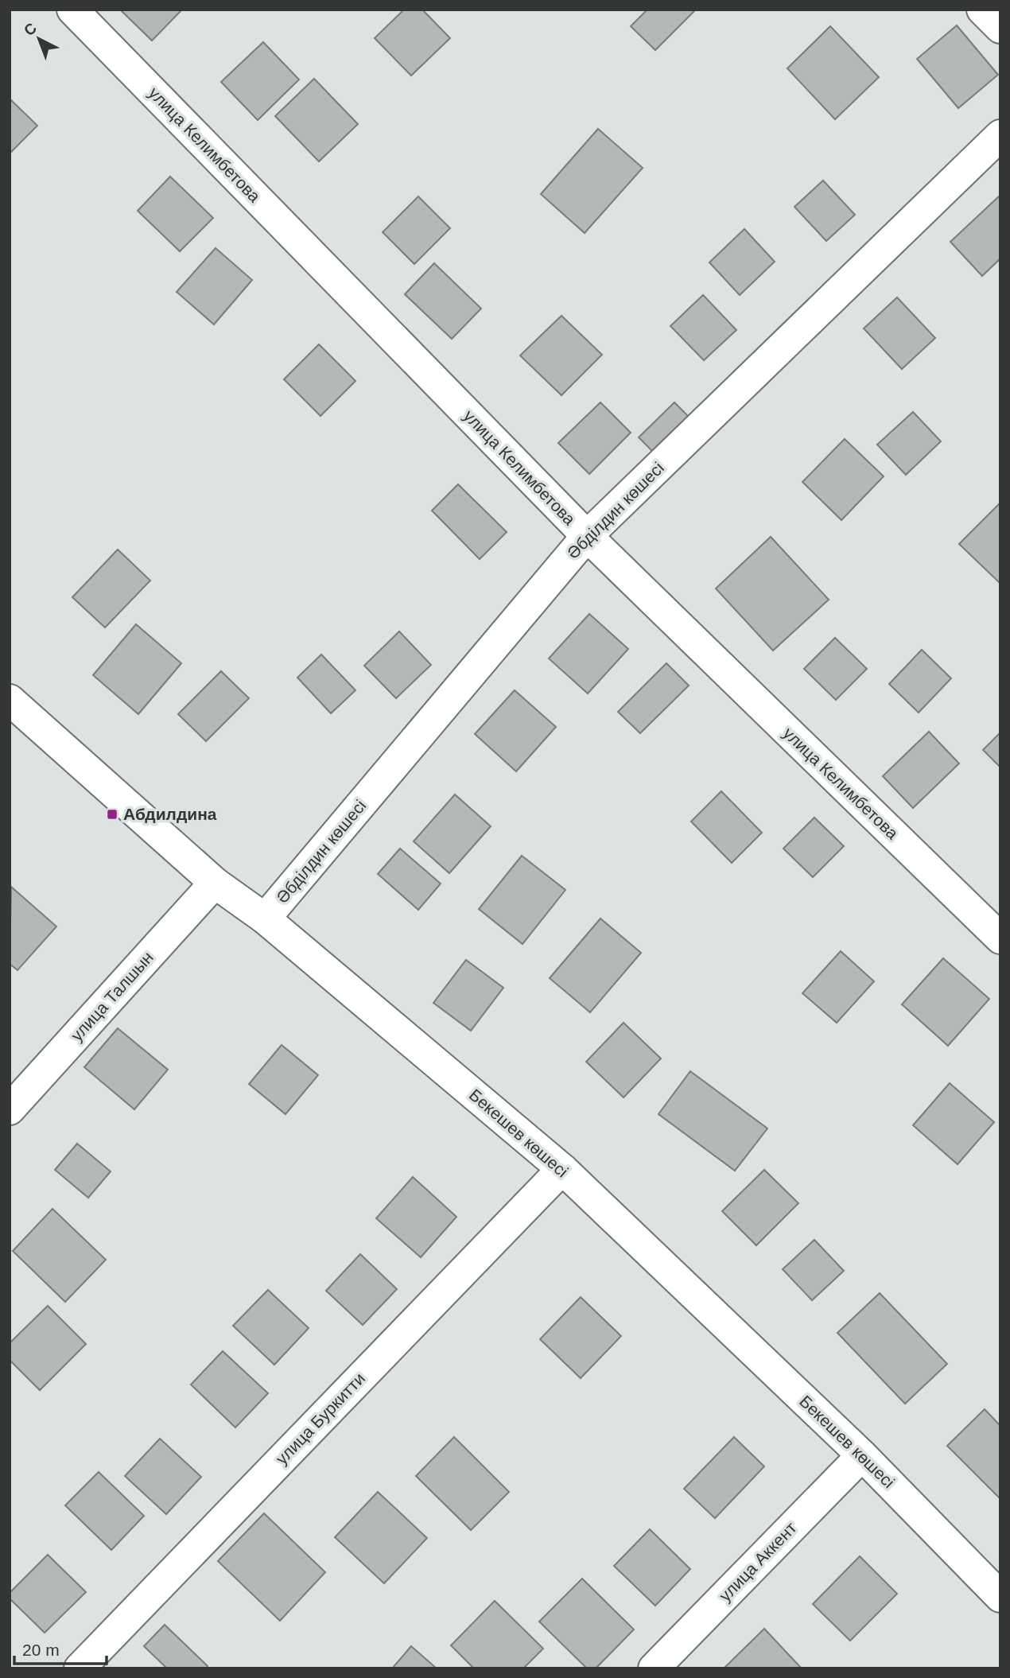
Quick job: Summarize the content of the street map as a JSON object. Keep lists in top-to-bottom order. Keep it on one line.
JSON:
{"streets":{"street":["улица Келимбетова","Әбділдин көшесі","улица Талшын","Бекешев көшесі","улица Буркитти","улица Аккент"]},"crossings":[["улица Келимбетова","Әбділдин көшесі"],["Әбділдин көшесі","Бекешев көшесі"],["улица Талшын","Бекешев көшесі"],["Бекешев көшесі","улица Буркитти"],["Бекешев көшесі","улица Аккент"]],"places":{"transit":["Абдилдина"]},"scale_bar":"20 m","north":"top left"}
